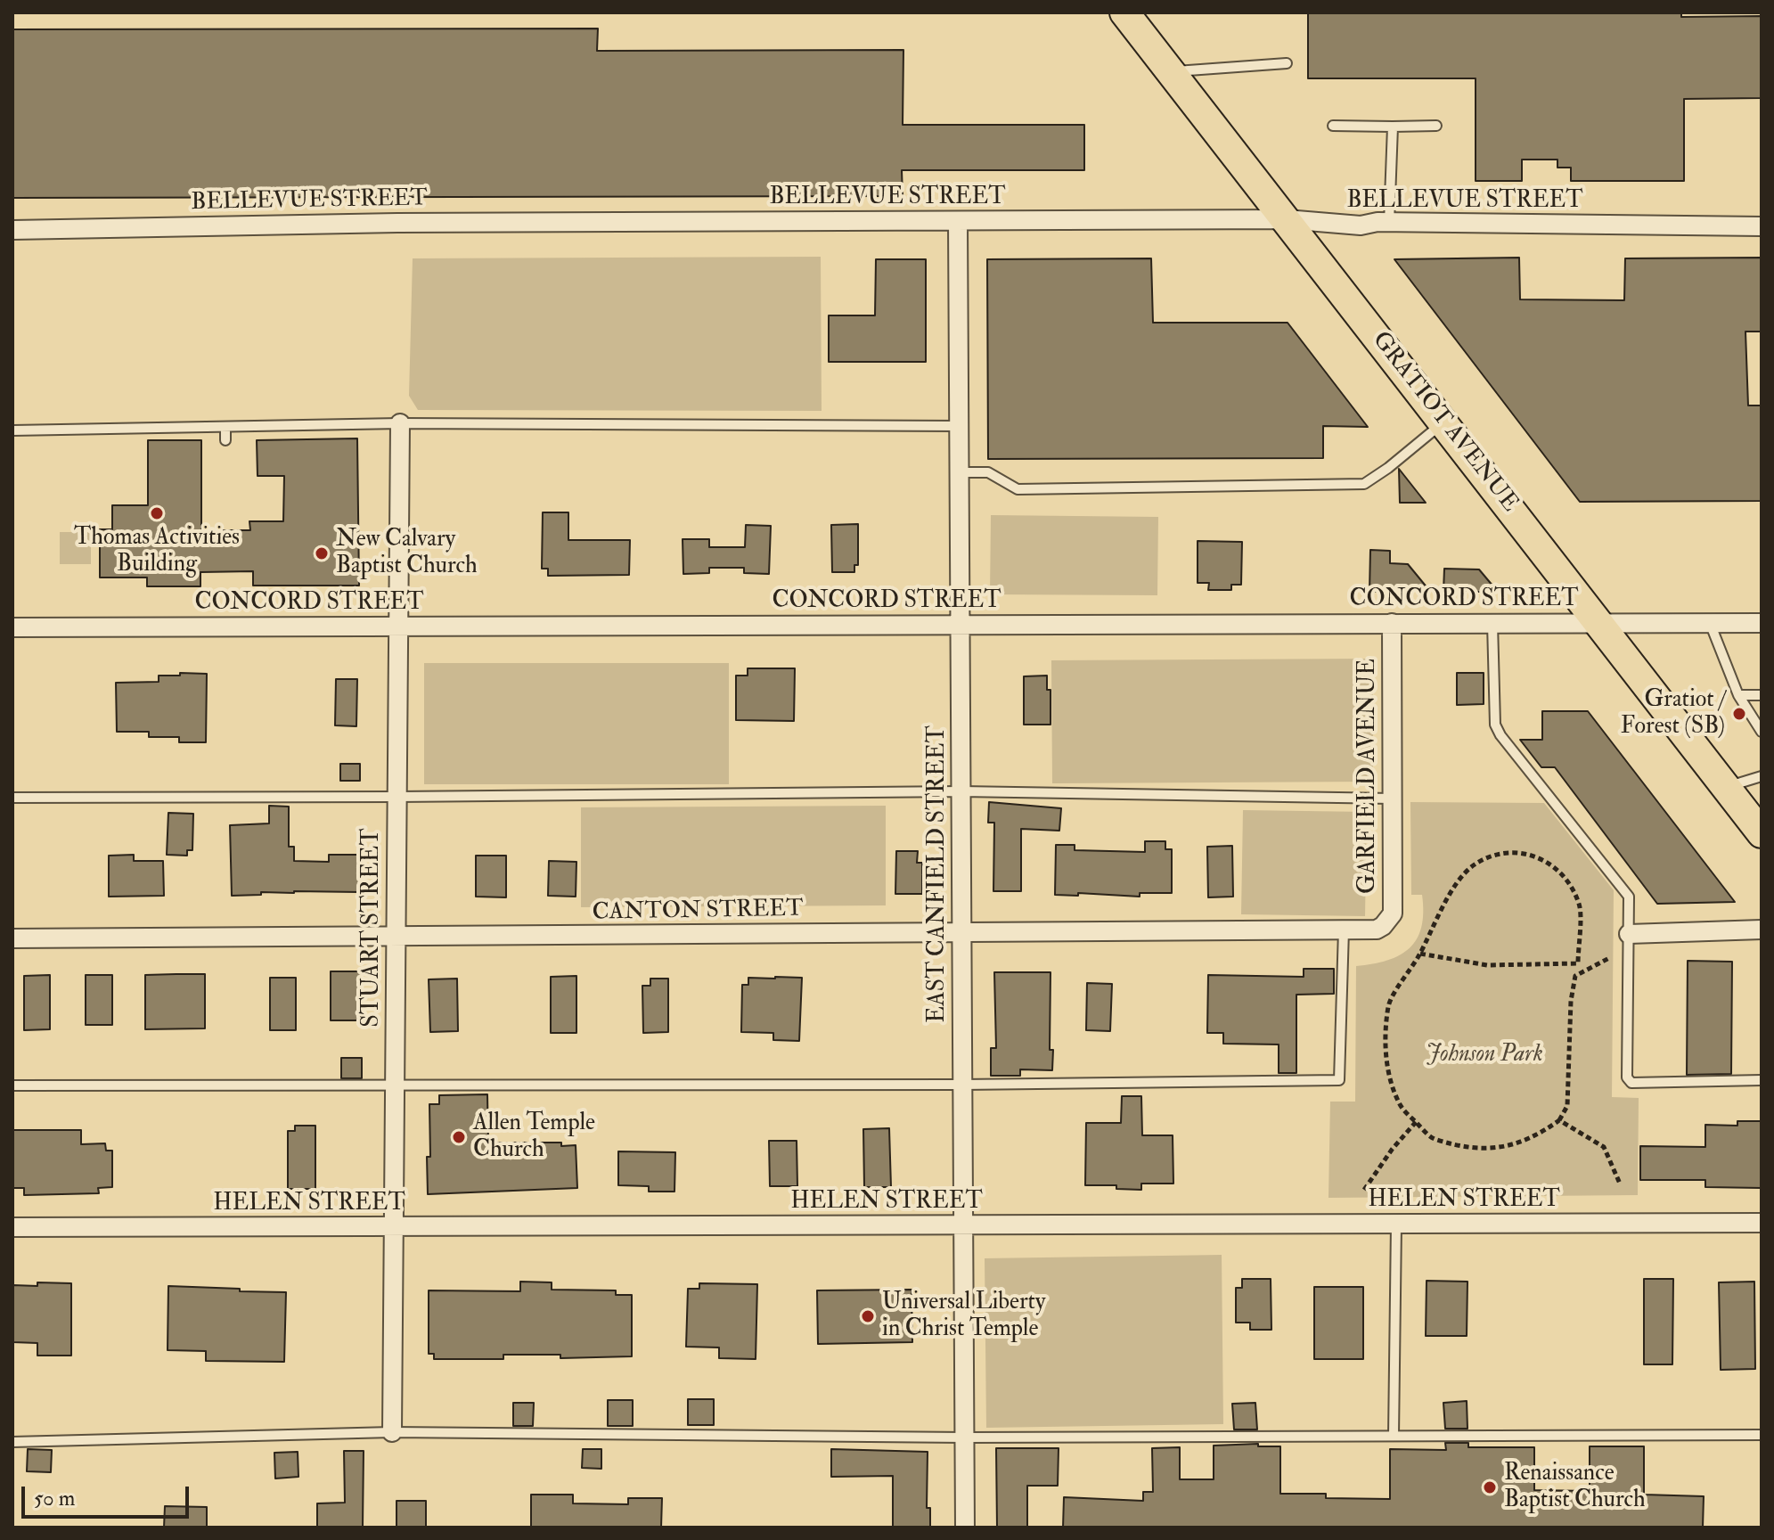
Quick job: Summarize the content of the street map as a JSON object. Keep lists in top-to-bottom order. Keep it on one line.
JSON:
{"streets":{"main road":["GRATIOT AVENUE"],"street":["BELLEVUE STREET","CONCORD STREET","GARFIELD AVENUE","EAST CANFIELD STREET","CANTON STREET","STUART STREET","HELEN STREET"]},"crossings":[["BELLEVUE STREET","GRATIOT AVENUE"],["BELLEVUE STREET","EAST CANFIELD STREET"],["GRATIOT AVENUE","CONCORD STREET"],["CONCORD STREET","GARFIELD AVENUE"],["CONCORD STREET","EAST CANFIELD STREET"],["CONCORD STREET","STUART STREET"],["GARFIELD AVENUE","CANTON STREET"],["EAST CANFIELD STREET","CANTON STREET"],["EAST CANFIELD STREET","HELEN STREET"],["CANTON STREET","STUART STREET"],["STUART STREET","HELEN STREET"]],"parks":["Johnson Park"],"places":["Thomas Activities Building","New Calvary Baptist Church","Gratiot / Forest (SB)","Allen Temple Church","Universal Liberty in Christ Temple","Renaissance Baptist Church"],"scale_bar":"50 m"}
